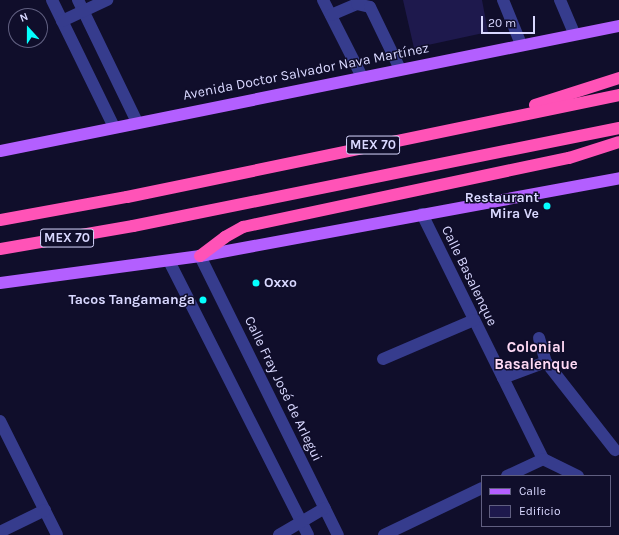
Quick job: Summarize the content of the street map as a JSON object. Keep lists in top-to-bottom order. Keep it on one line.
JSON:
{"streets":{"highway":["MEX 70"],"main road":["Avenida Doctor Salvador Nava Martínez"],"street":["Calle Basalenque","Calle Fray José de Arlegui"]},"districts":["Colonial Basalenque"],"places":["Restaurant Mira Ve","Oxxo","Tacos Tangamanga"],"legend":["Calle","Edificio"],"scale_bar":"20 m","north":"top"}
